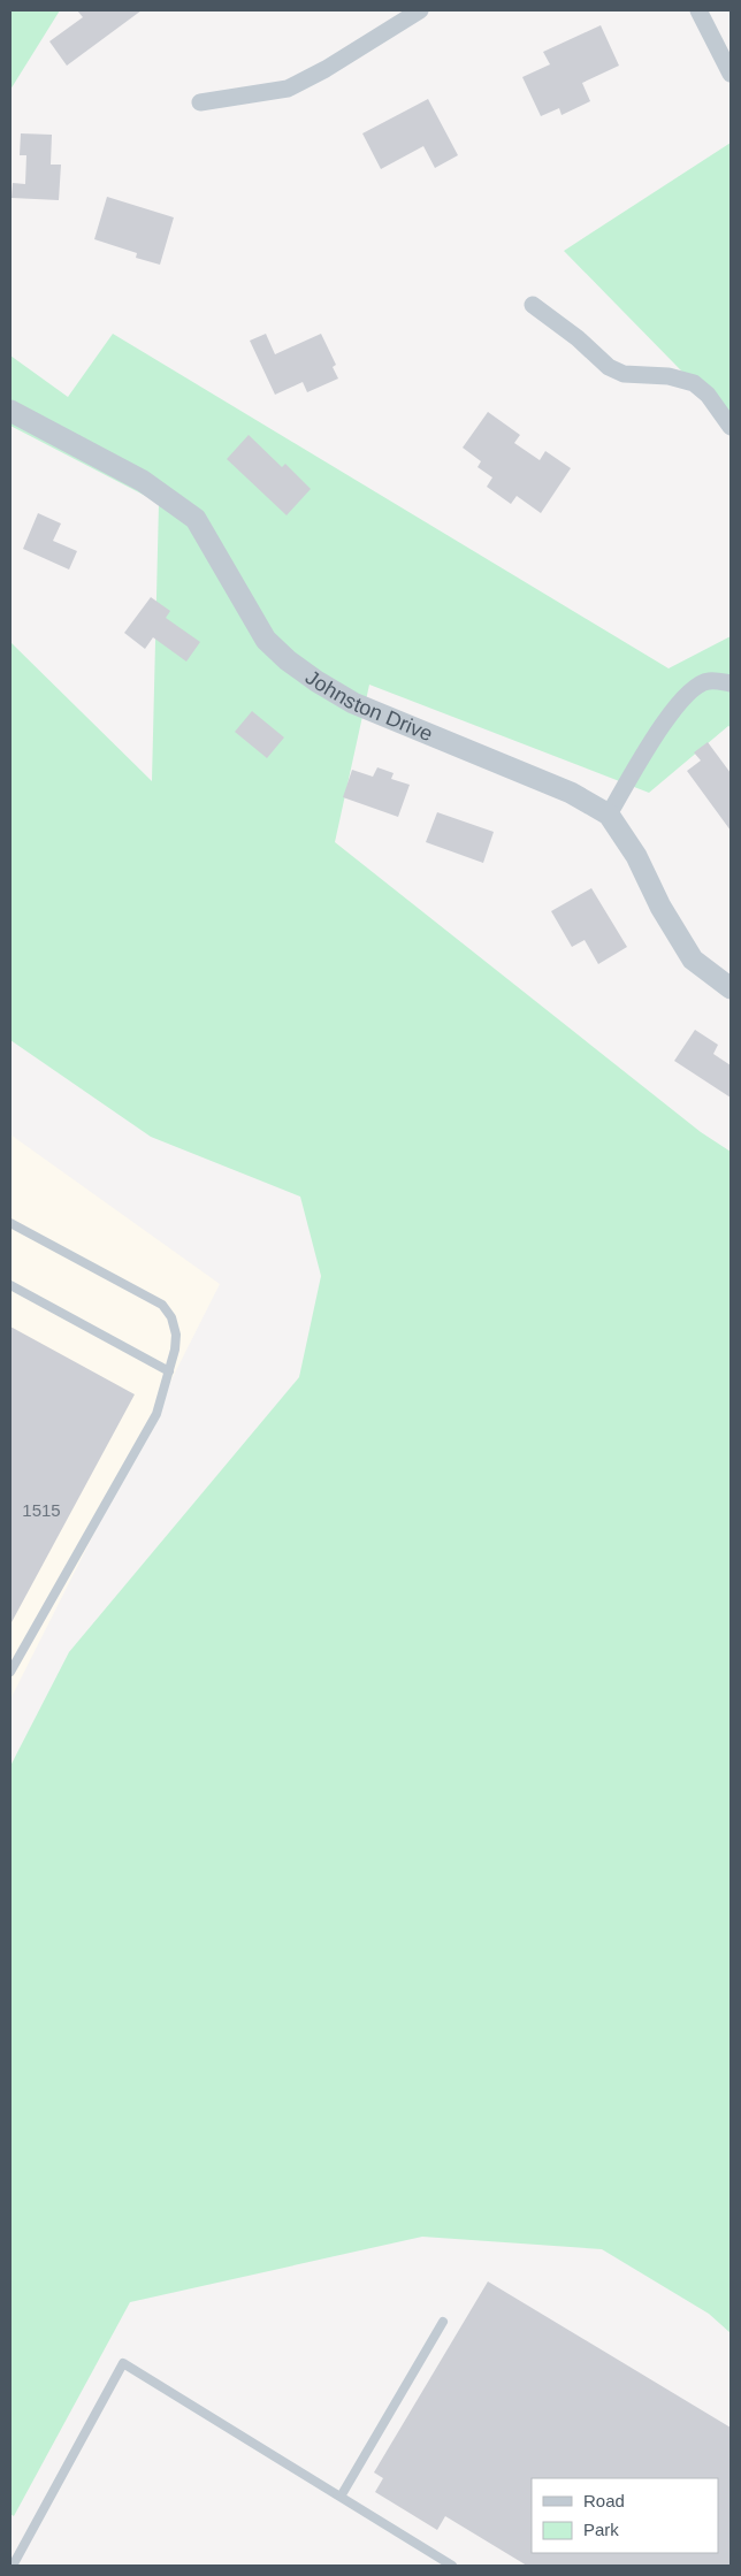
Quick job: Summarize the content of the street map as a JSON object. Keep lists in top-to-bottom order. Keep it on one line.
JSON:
{"streets":{"street":["Johnston Drive"]},"house_numbers":["1515"],"legend":["Road","Park"]}
